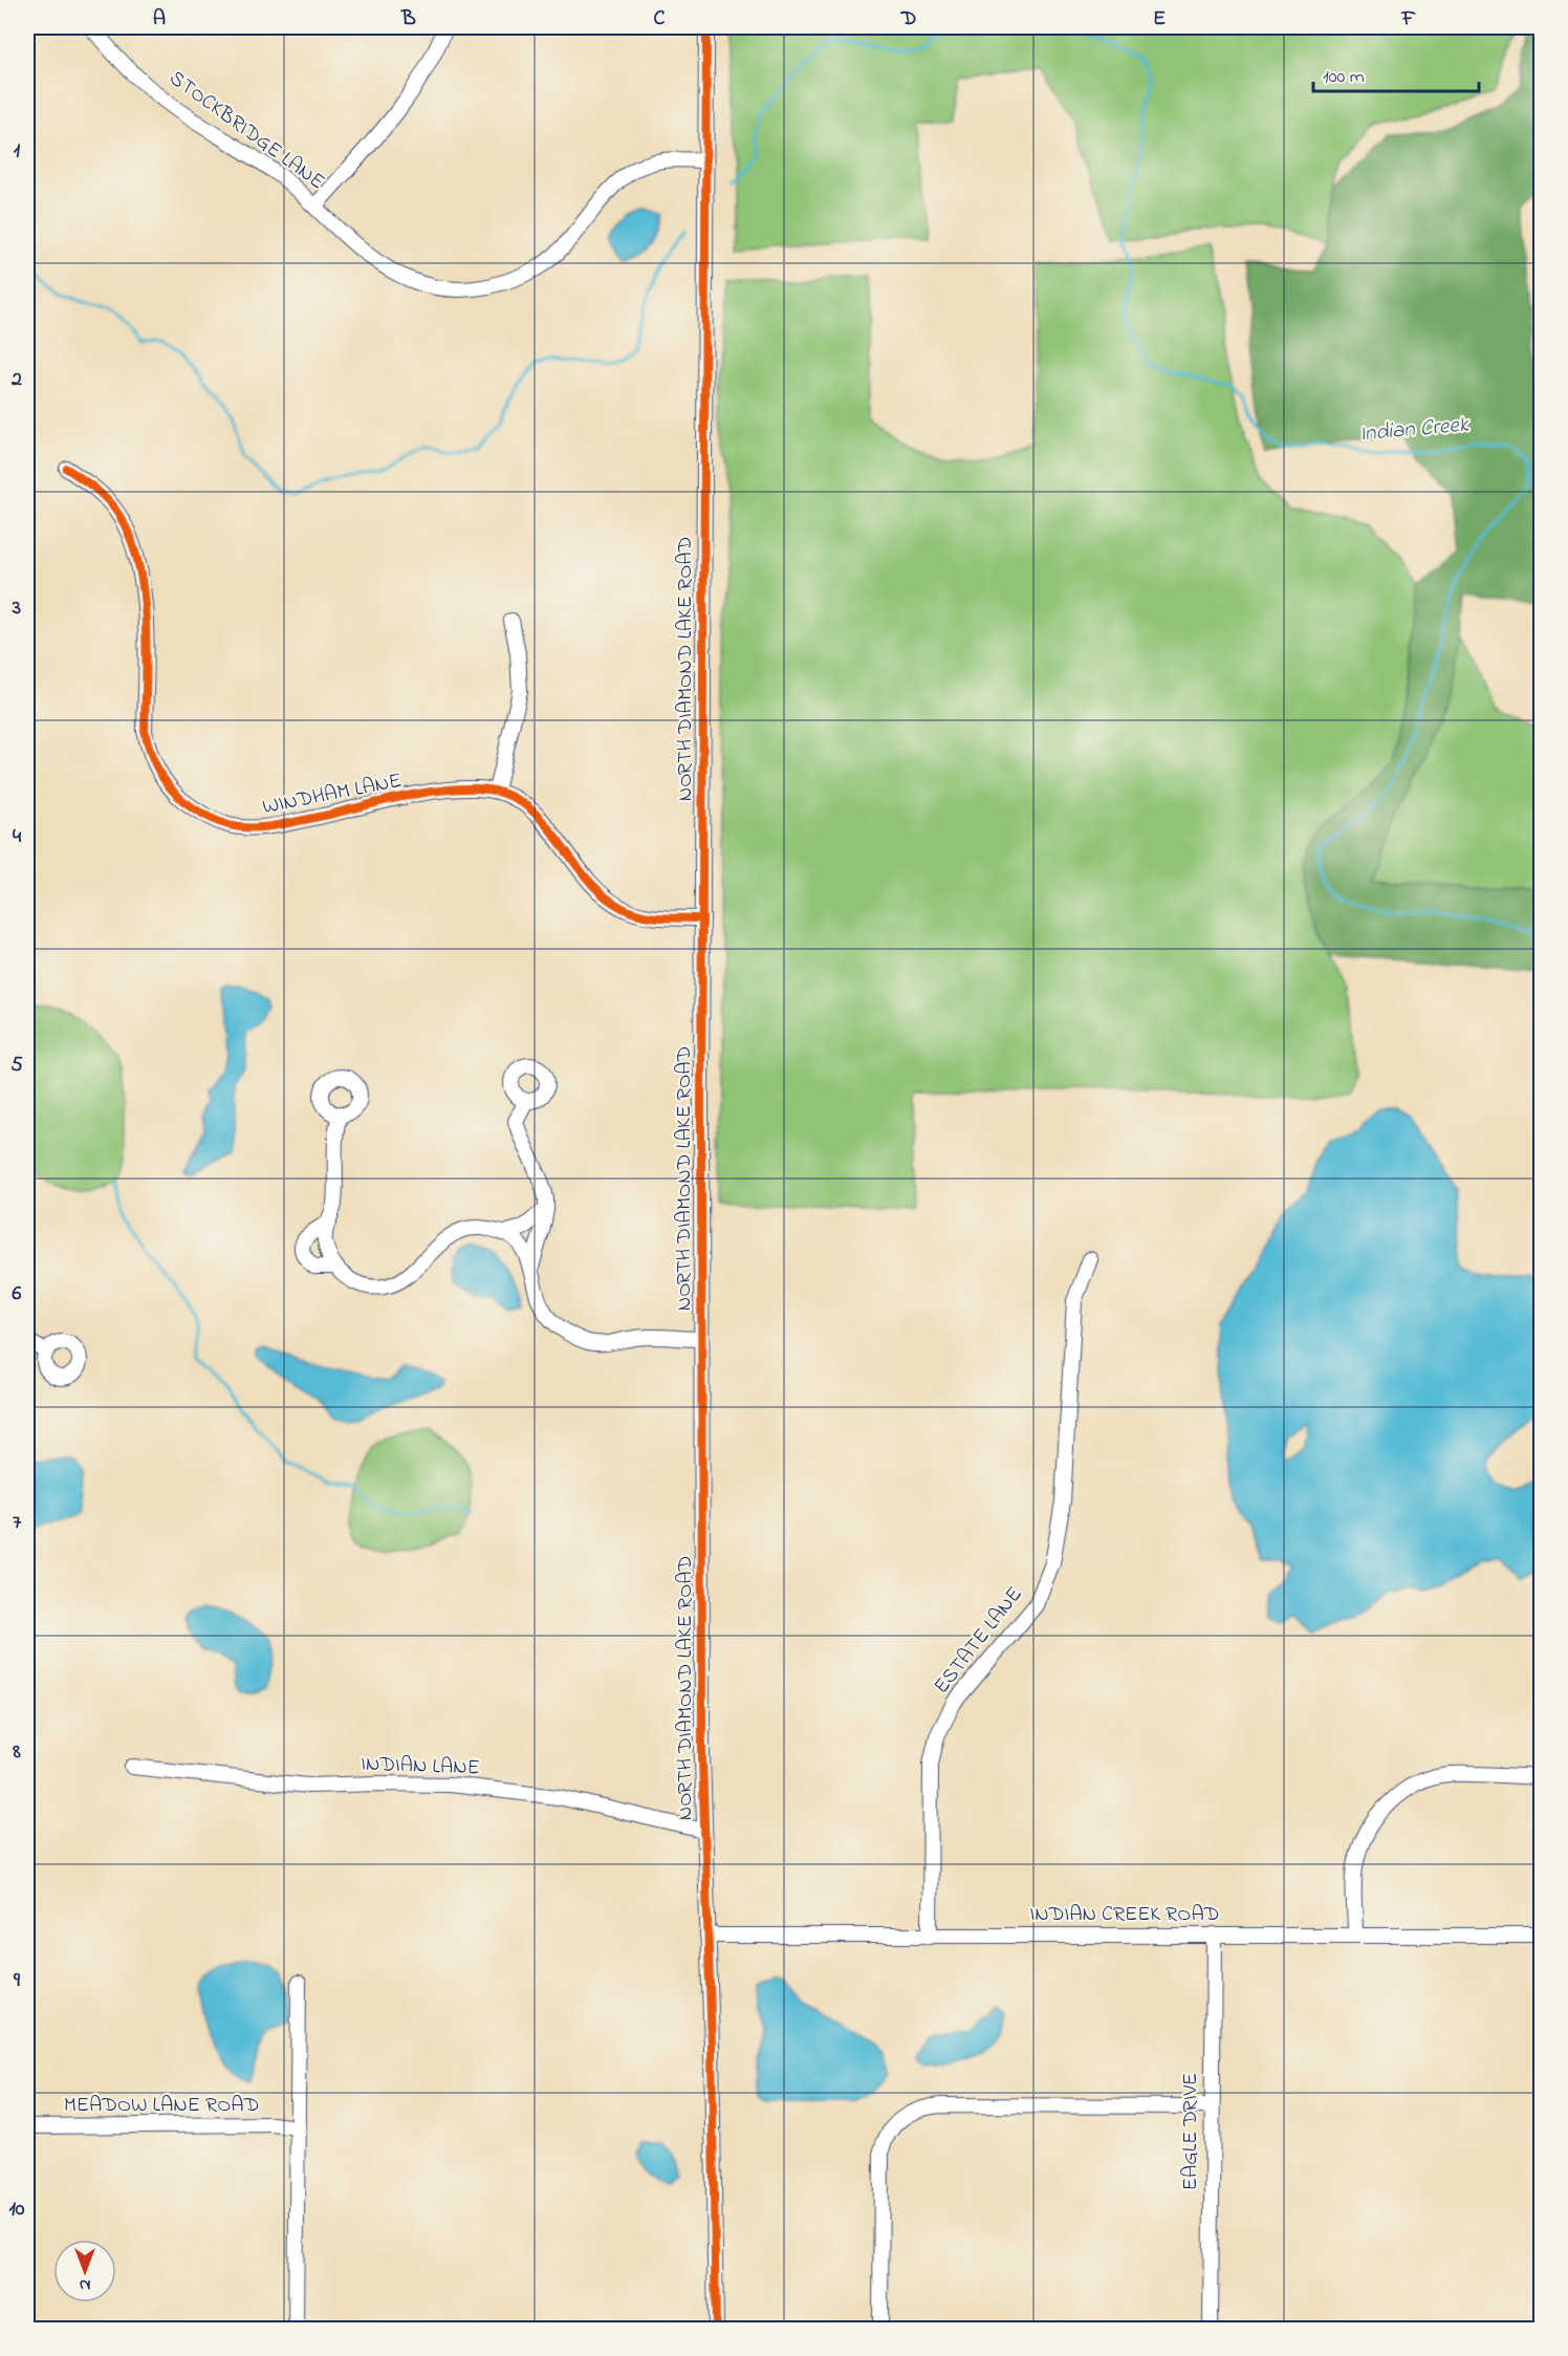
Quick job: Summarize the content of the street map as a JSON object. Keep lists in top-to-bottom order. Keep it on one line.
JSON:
{"streets":{"street":["STOCKBRIDGE LANE","NORTH DIAMOND LAKE ROAD","WINDHAM LANE","ESTATE LANE","INDIAN LANE","INDIAN CREEK ROAD","MEADOW LANE ROAD","EAGLE DRIVE"]},"crossings":[["STOCKBRIDGE LANE","NORTH DIAMOND LAKE ROAD"],["NORTH DIAMOND LAKE ROAD","WINDHAM LANE"],["NORTH DIAMOND LAKE ROAD","INDIAN LANE"],["NORTH DIAMOND LAKE ROAD","INDIAN CREEK ROAD"],["ESTATE LANE","INDIAN CREEK ROAD"],["INDIAN CREEK ROAD","EAGLE DRIVE"]],"water":["Indian Creek"],"scale_bar":"100 m","north":"bottom","grid":{"columns":["A","B","C","D","E","F"],"rows":["1","2","3","4","5","6","7","8","9","10"]}}
